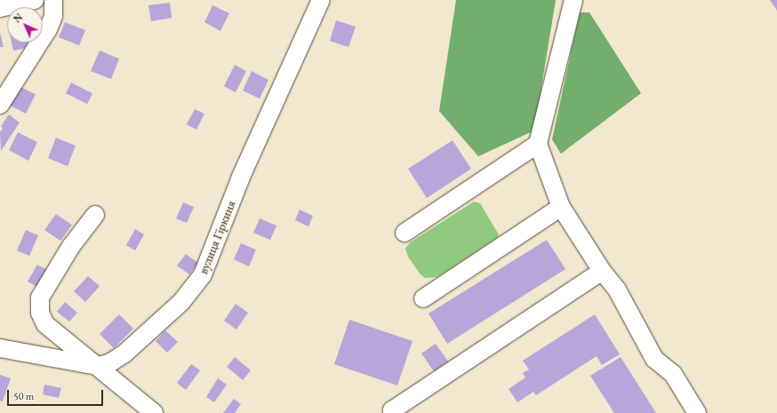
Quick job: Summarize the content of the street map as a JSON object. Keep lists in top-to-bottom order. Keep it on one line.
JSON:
{"streets":{"street":["вулиця Гіркиня"]},"scale_bar":"50 m","north":"top left"}
